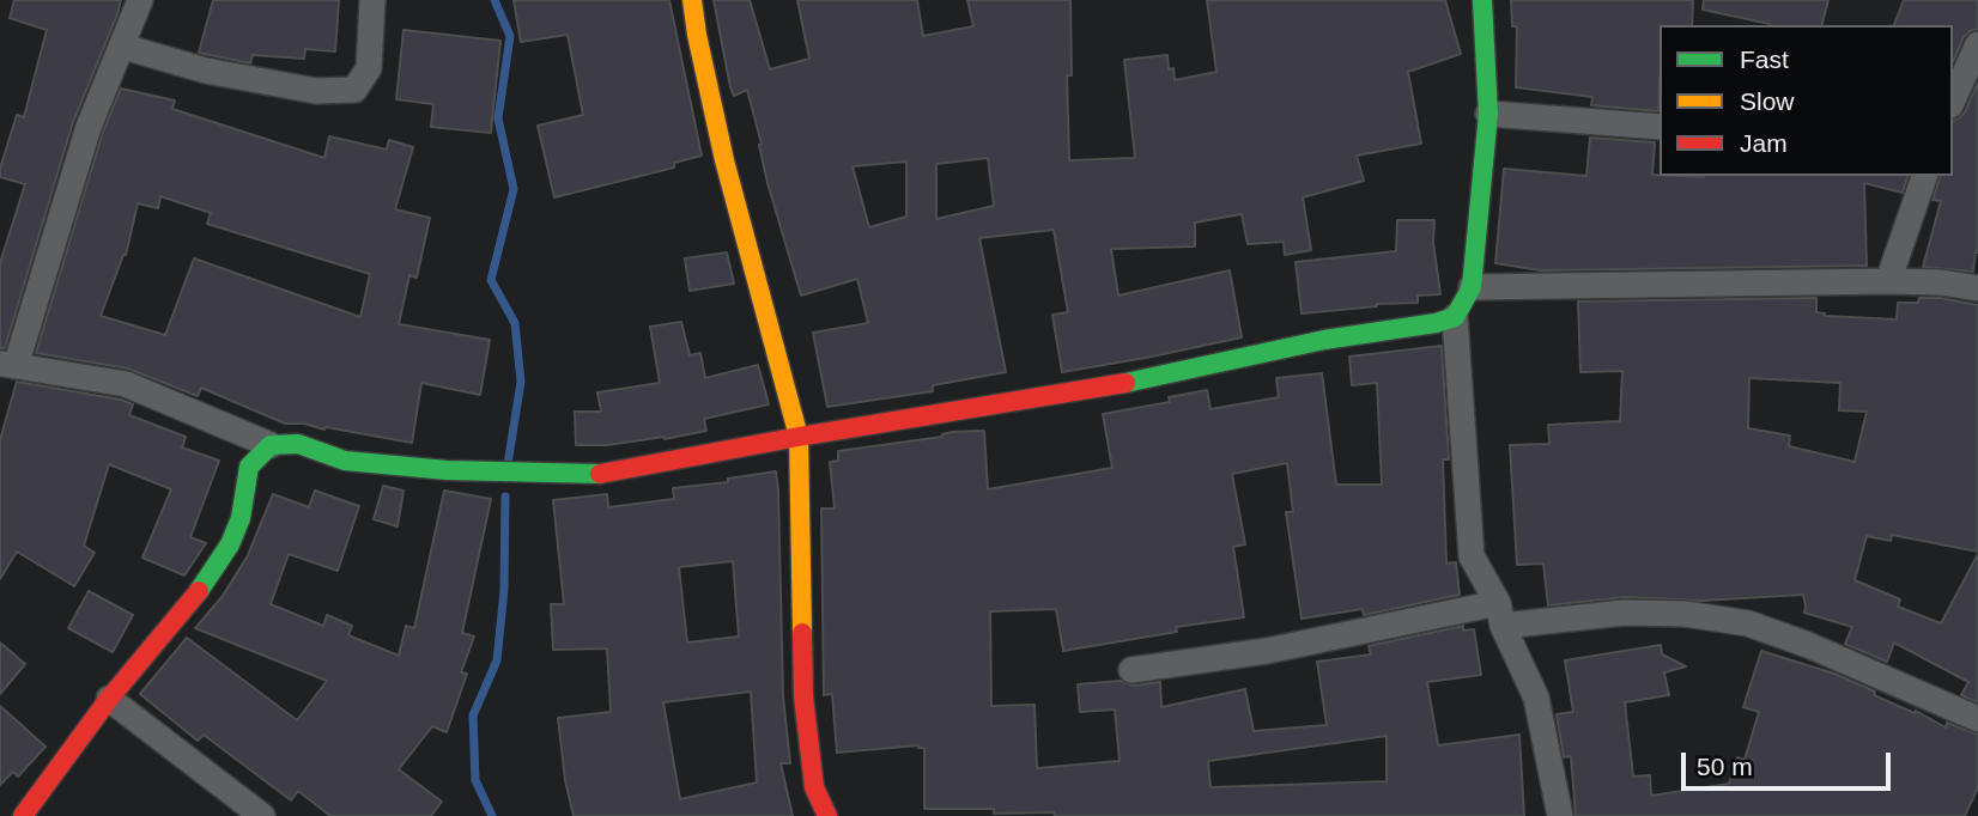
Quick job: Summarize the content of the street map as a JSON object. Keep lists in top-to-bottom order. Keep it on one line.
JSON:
{"legend":["Fast","Slow","Jam"],"scale_bar":"50 m"}
